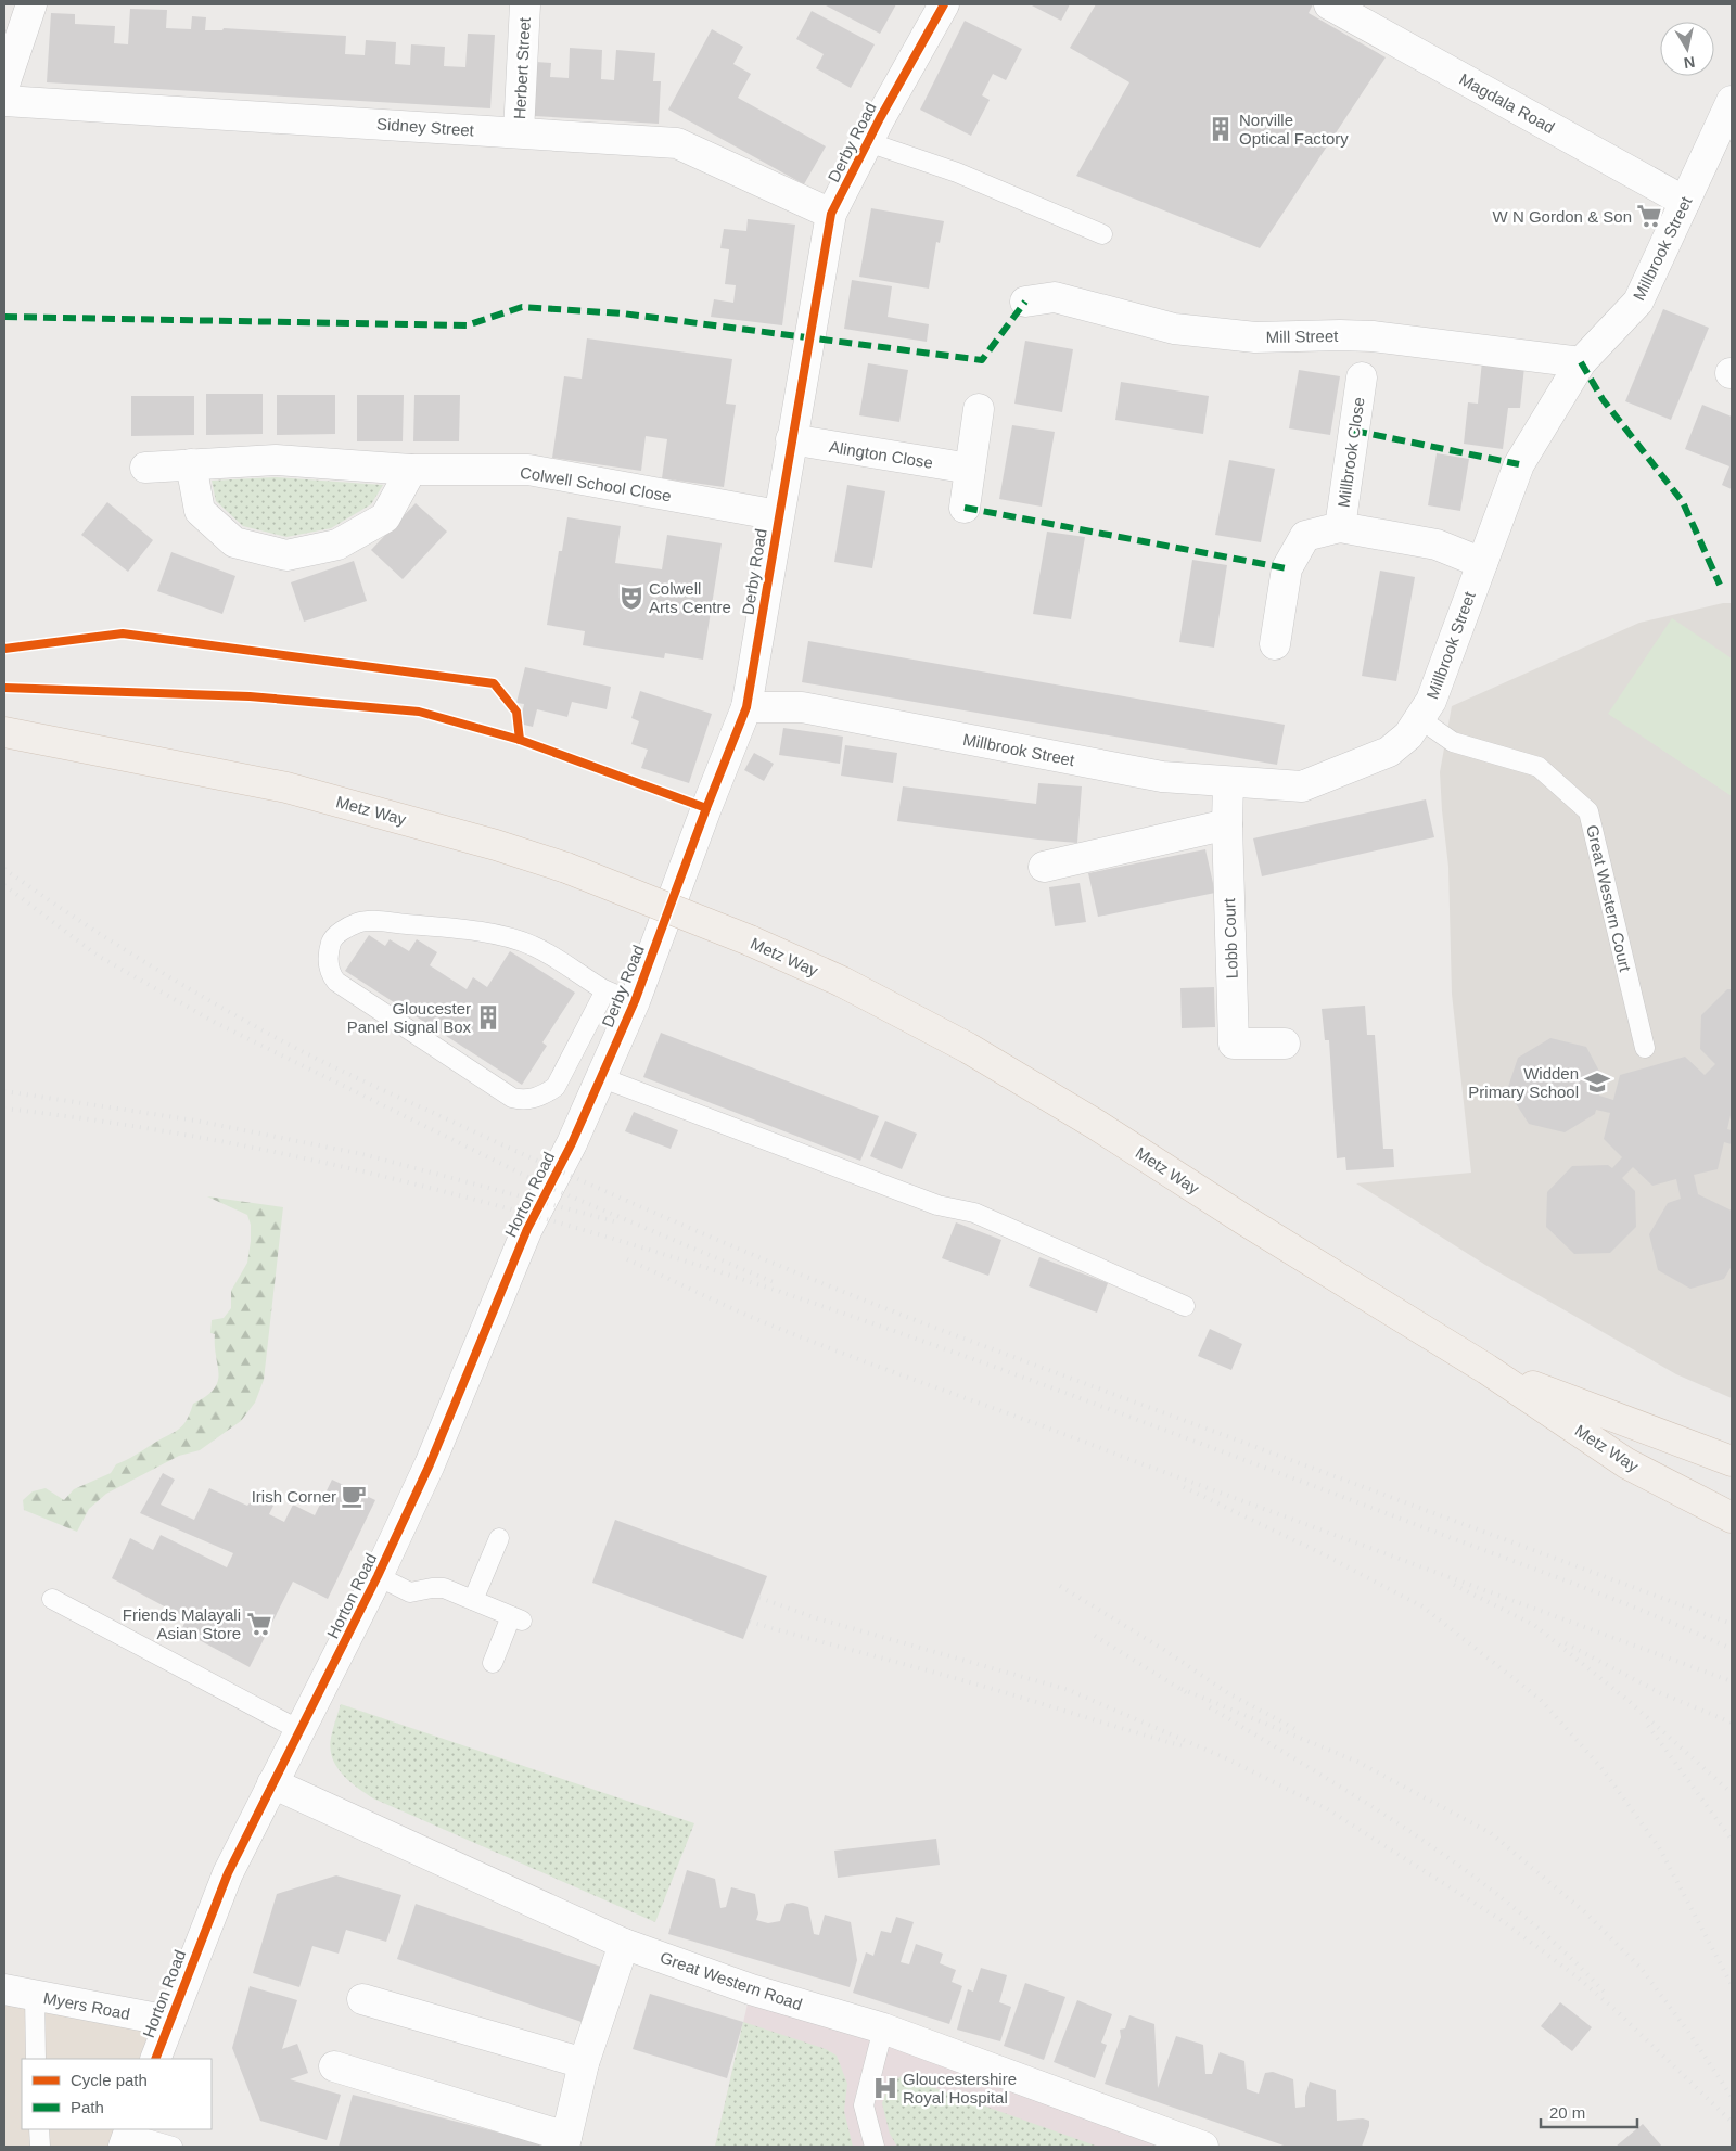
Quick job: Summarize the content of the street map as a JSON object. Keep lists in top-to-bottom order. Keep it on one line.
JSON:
{"streets":{"main road":["Metz Way"],"street":["Herbert Street","Magdala Road","Sidney Street","Derby Road","Millbrook Street","Mill Street","Millbrook Close","Alington Close","Colwell School Close","Lobb Court","Horton Road","Great Western Road","Myers Road"],"lane":["Great Western Court"]},"crossings":[["Herbert Street","Sidney Street"],["Magdala Road","Millbrook Street"],["Sidney Street","Derby Road"],["Derby Road","Millbrook Street"],["Derby Road","Alington Close"],["Derby Road","Colwell School Close"],["Derby Road","Horton Road"],["Millbrook Street","Mill Street"],["Millbrook Street","Millbrook Close"],["Millbrook Street","Great Western Court"],["Millbrook Street","Lobb Court"],["Horton Road","Great Western Road"],["Horton Road","Myers Road"]],"places":{"building":["Norville Optical Factory","Gloucester Panel Signal Box"],"supermarket":["W N Gordon & Son","Friends Malayali Asian Store"],"theatre":["Colwell Arts Centre"],"school or university":["Widden Primary School"],"cafe":["Irish Corner"],"hospital":["Gloucestershire Royal Hospital"]},"legend":["Cycle path","Path"],"scale_bar":"20 m","north":"bottom"}
